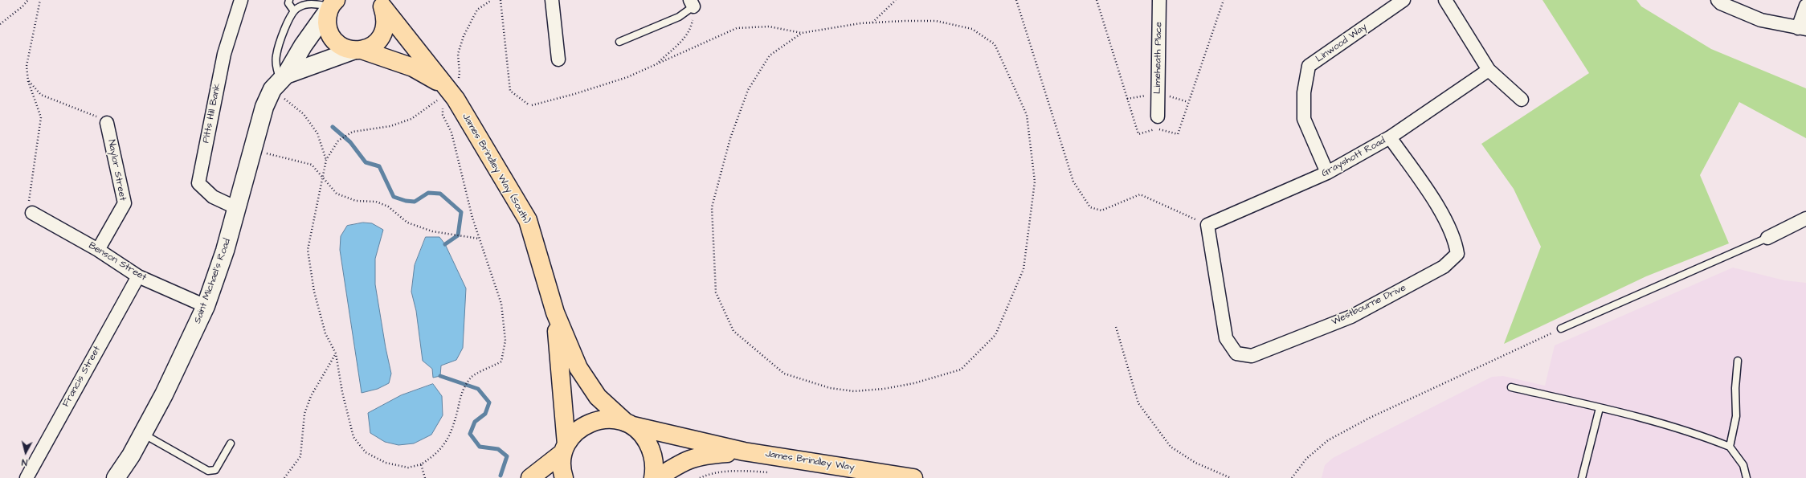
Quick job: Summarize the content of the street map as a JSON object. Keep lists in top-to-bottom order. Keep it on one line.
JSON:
{"streets":{"main road":["James Brindley Way (South)","James Brindley Way"],"street":["Linwood Way","Limeheath Place","Pitts Hill Bank","Grayshott Road","Naylor Street","Benson Street","Saint Michael's Road","Westbourne Drive","Francis Street"]},"crossings":[["Linwood Way","Grayshott Road"],["Pitts Hill Bank","Saint Michael's Road"],["Grayshott Road","Westbourne Drive"],["James Brindley Way (South)","Saint Michael's Road"],["James Brindley Way (South)","James Brindley Way"],["Naylor Street","Benson Street"],["Benson Street","Saint Michael's Road"],["Benson Street","Francis Street"]],"north":"bottom"}
